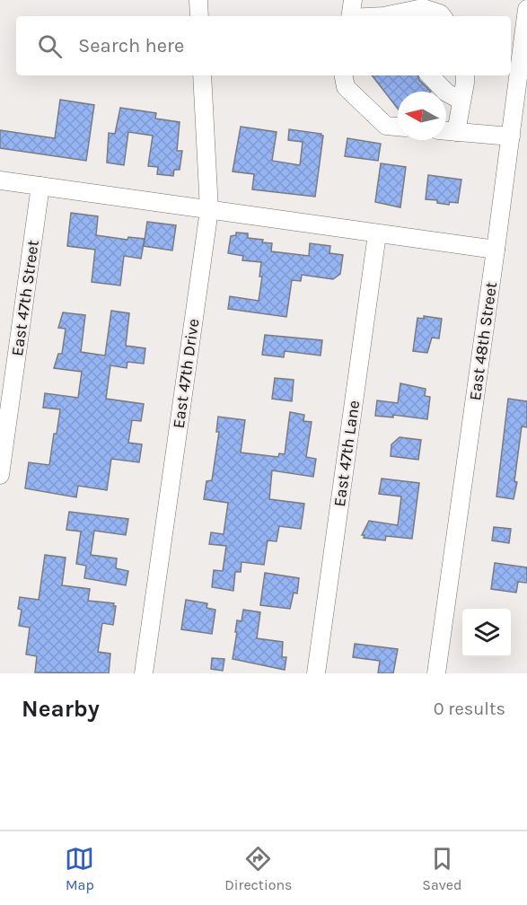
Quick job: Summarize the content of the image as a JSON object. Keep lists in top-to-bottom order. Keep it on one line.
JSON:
{"streets":{"street":["East 47th Street","East 48th Street","East 47th Drive","East 47th Lane"]},"north":"left","page":{"search":"Search here","heading":["Nearby","0 results"],"nav":["Map","Directions","Saved"]}}
